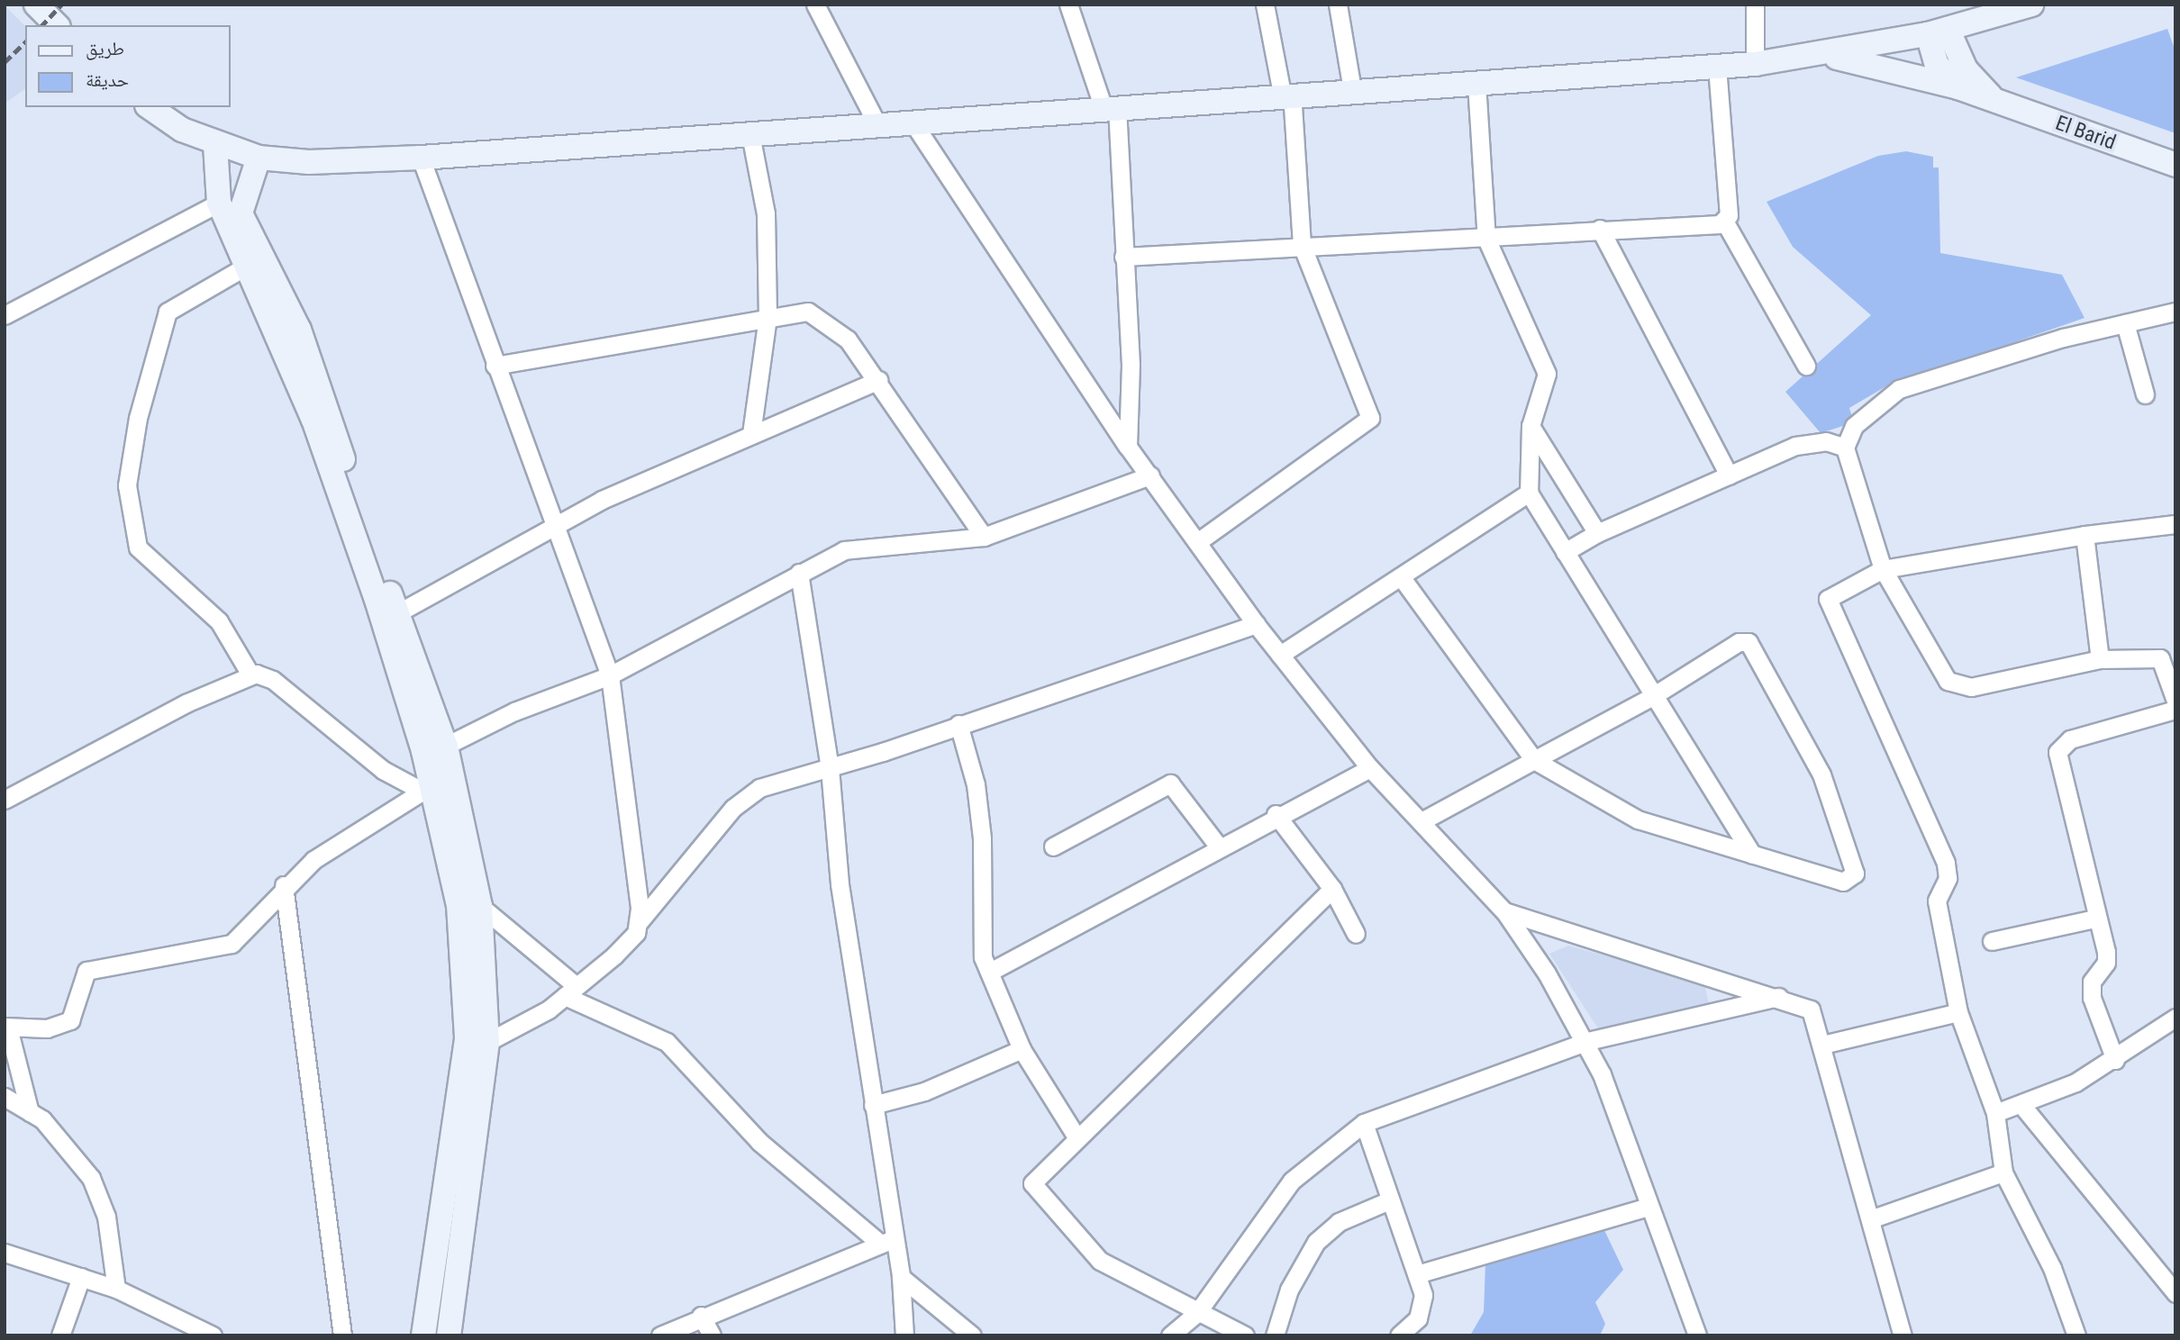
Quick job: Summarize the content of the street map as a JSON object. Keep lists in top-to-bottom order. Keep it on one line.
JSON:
{"streets":{"street":["El Barid"]},"legend":["طريق","حديقة"]}
